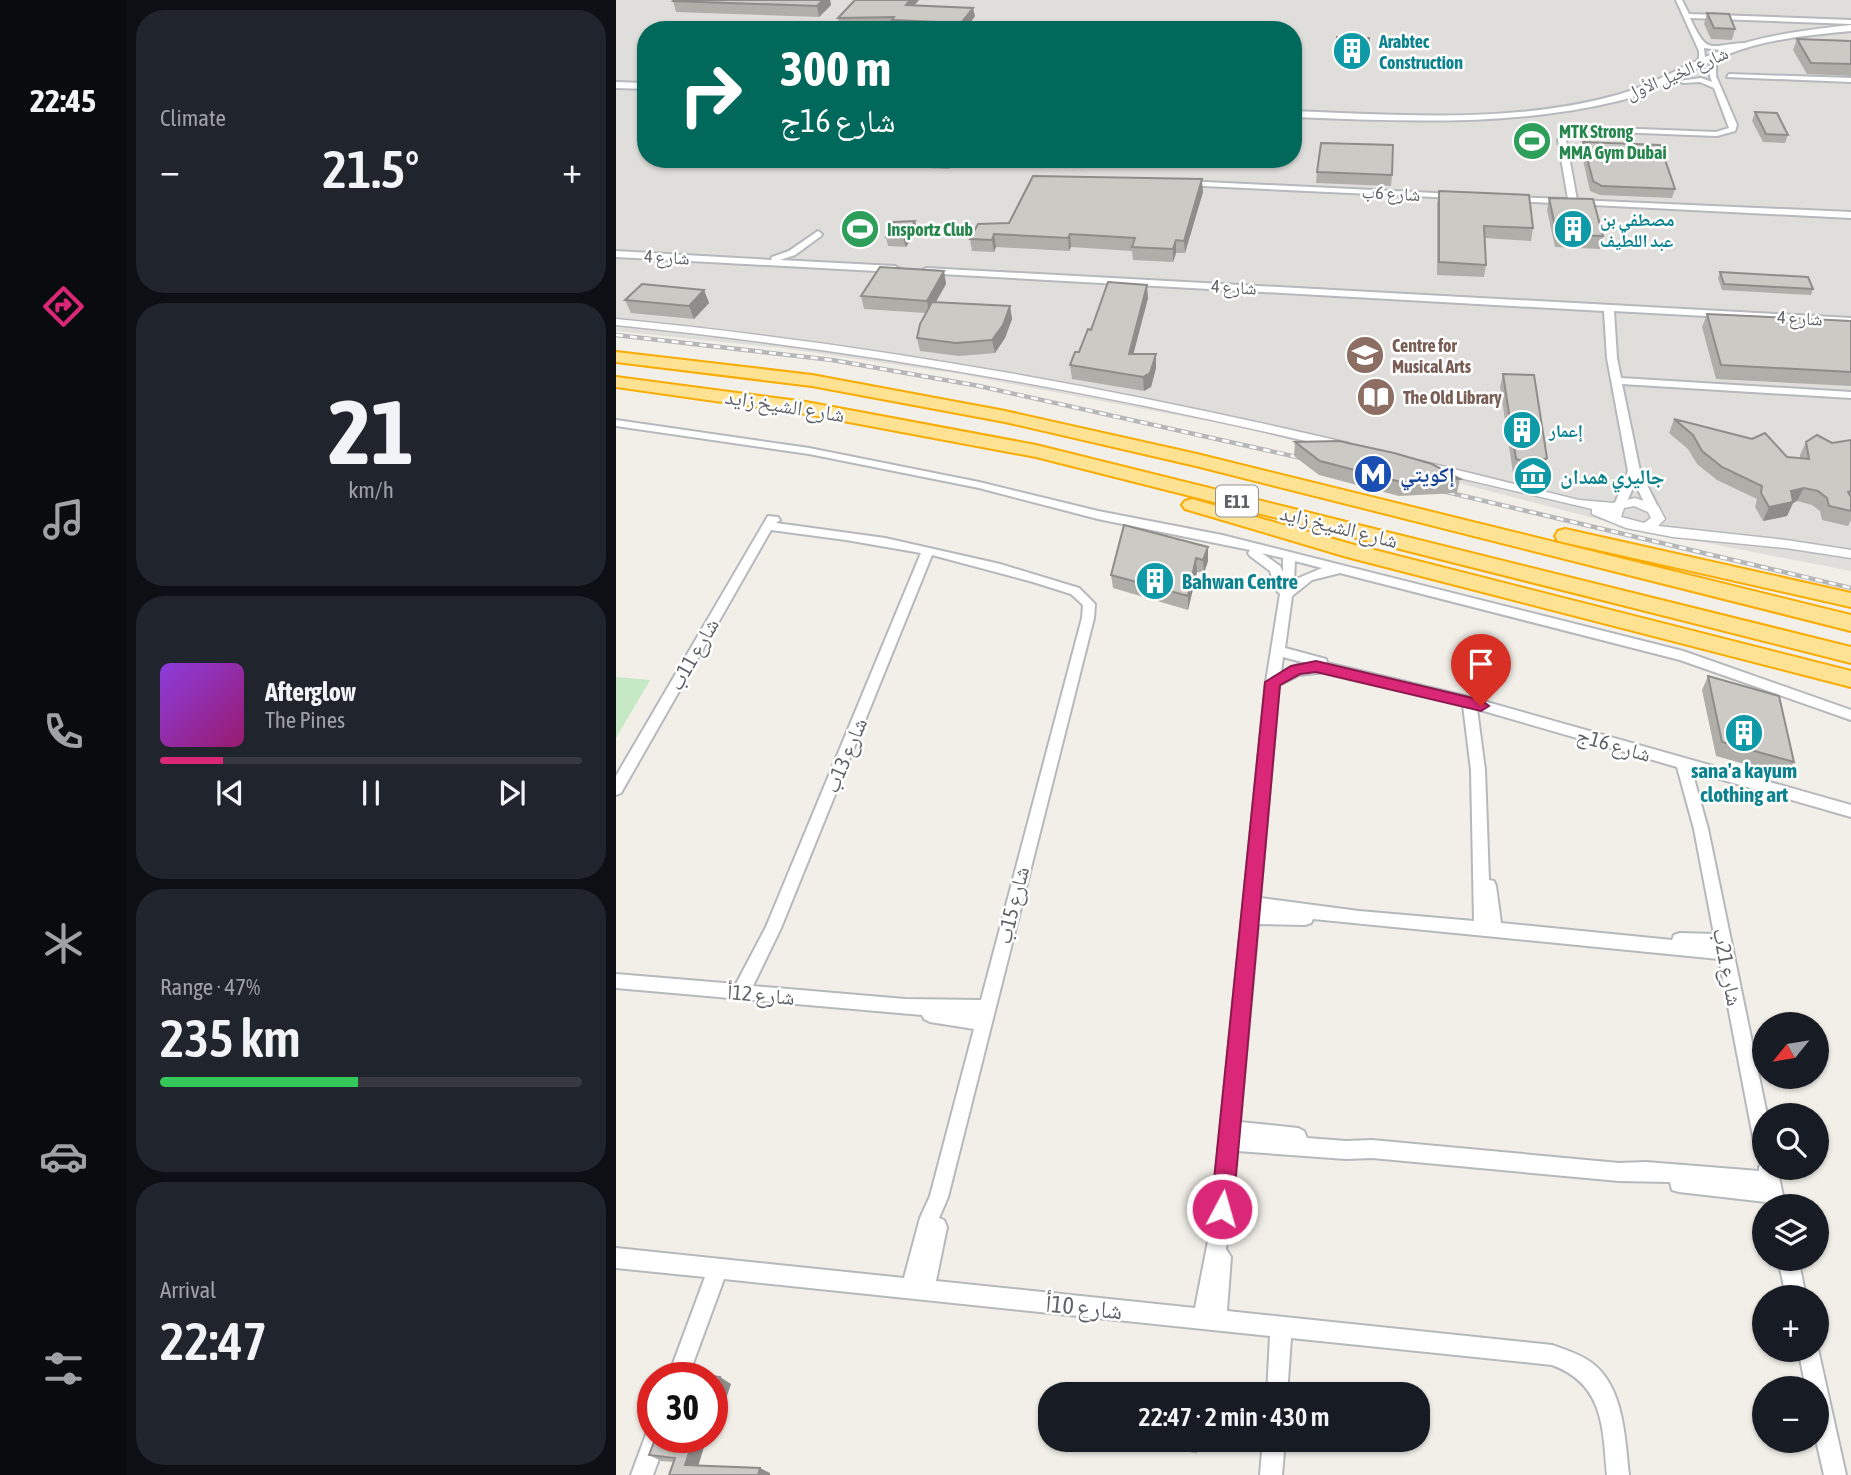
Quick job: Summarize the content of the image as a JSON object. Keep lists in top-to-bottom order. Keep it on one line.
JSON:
{"streets":{"highway":["شارع الشيخ زايد","E11"],"main road":["شارع الخيل الأول"],"street":["شارع 6ب","شارع 4","شارع 11ب","شارع 16ج","شارع 13ب","شارع 15ب","شارع 21ب","شارع 12أ","شارع 10أ"]},"crossings":[["شارع 11ب","شارع 13ب"],["شارع 11ب","شارع 15ب"],["شارع 16ج","شارع 21ب"],["شارع 13ب","شارع 15ب"],["شارع 13ب","شارع 12أ"],["شارع 15ب","شارع 12أ"],["شارع 15ب","شارع 10أ"]],"places":{"building":["Arabtec Construction","مصطفي بن عبد اللطيف","إعمار","Bahwan Centre","sana'a kayum clothing art"],"sports":["MTK Strong MMA Gym Dubai","Insportz Club"],"school or university":["Centre for Musical Arts"],"library":["The Old Library"],"metro station":["إكويتي"],"museum":["جاليري همدان"]},"north":"bottom left","page":{"tabs":"22:45","tile":["Climate",["21","km/h"],["Range · 47%","235 km"],["Arrival","22:47"]],"turn":["300 m","شارع 16ج"],"heat":["−","21.5°","+"],"song":["Afterglow","The Pines"],"map_buttons":["+","−"],"limit":"30","trip":"22:47 · 2 min · 430 m"}}
